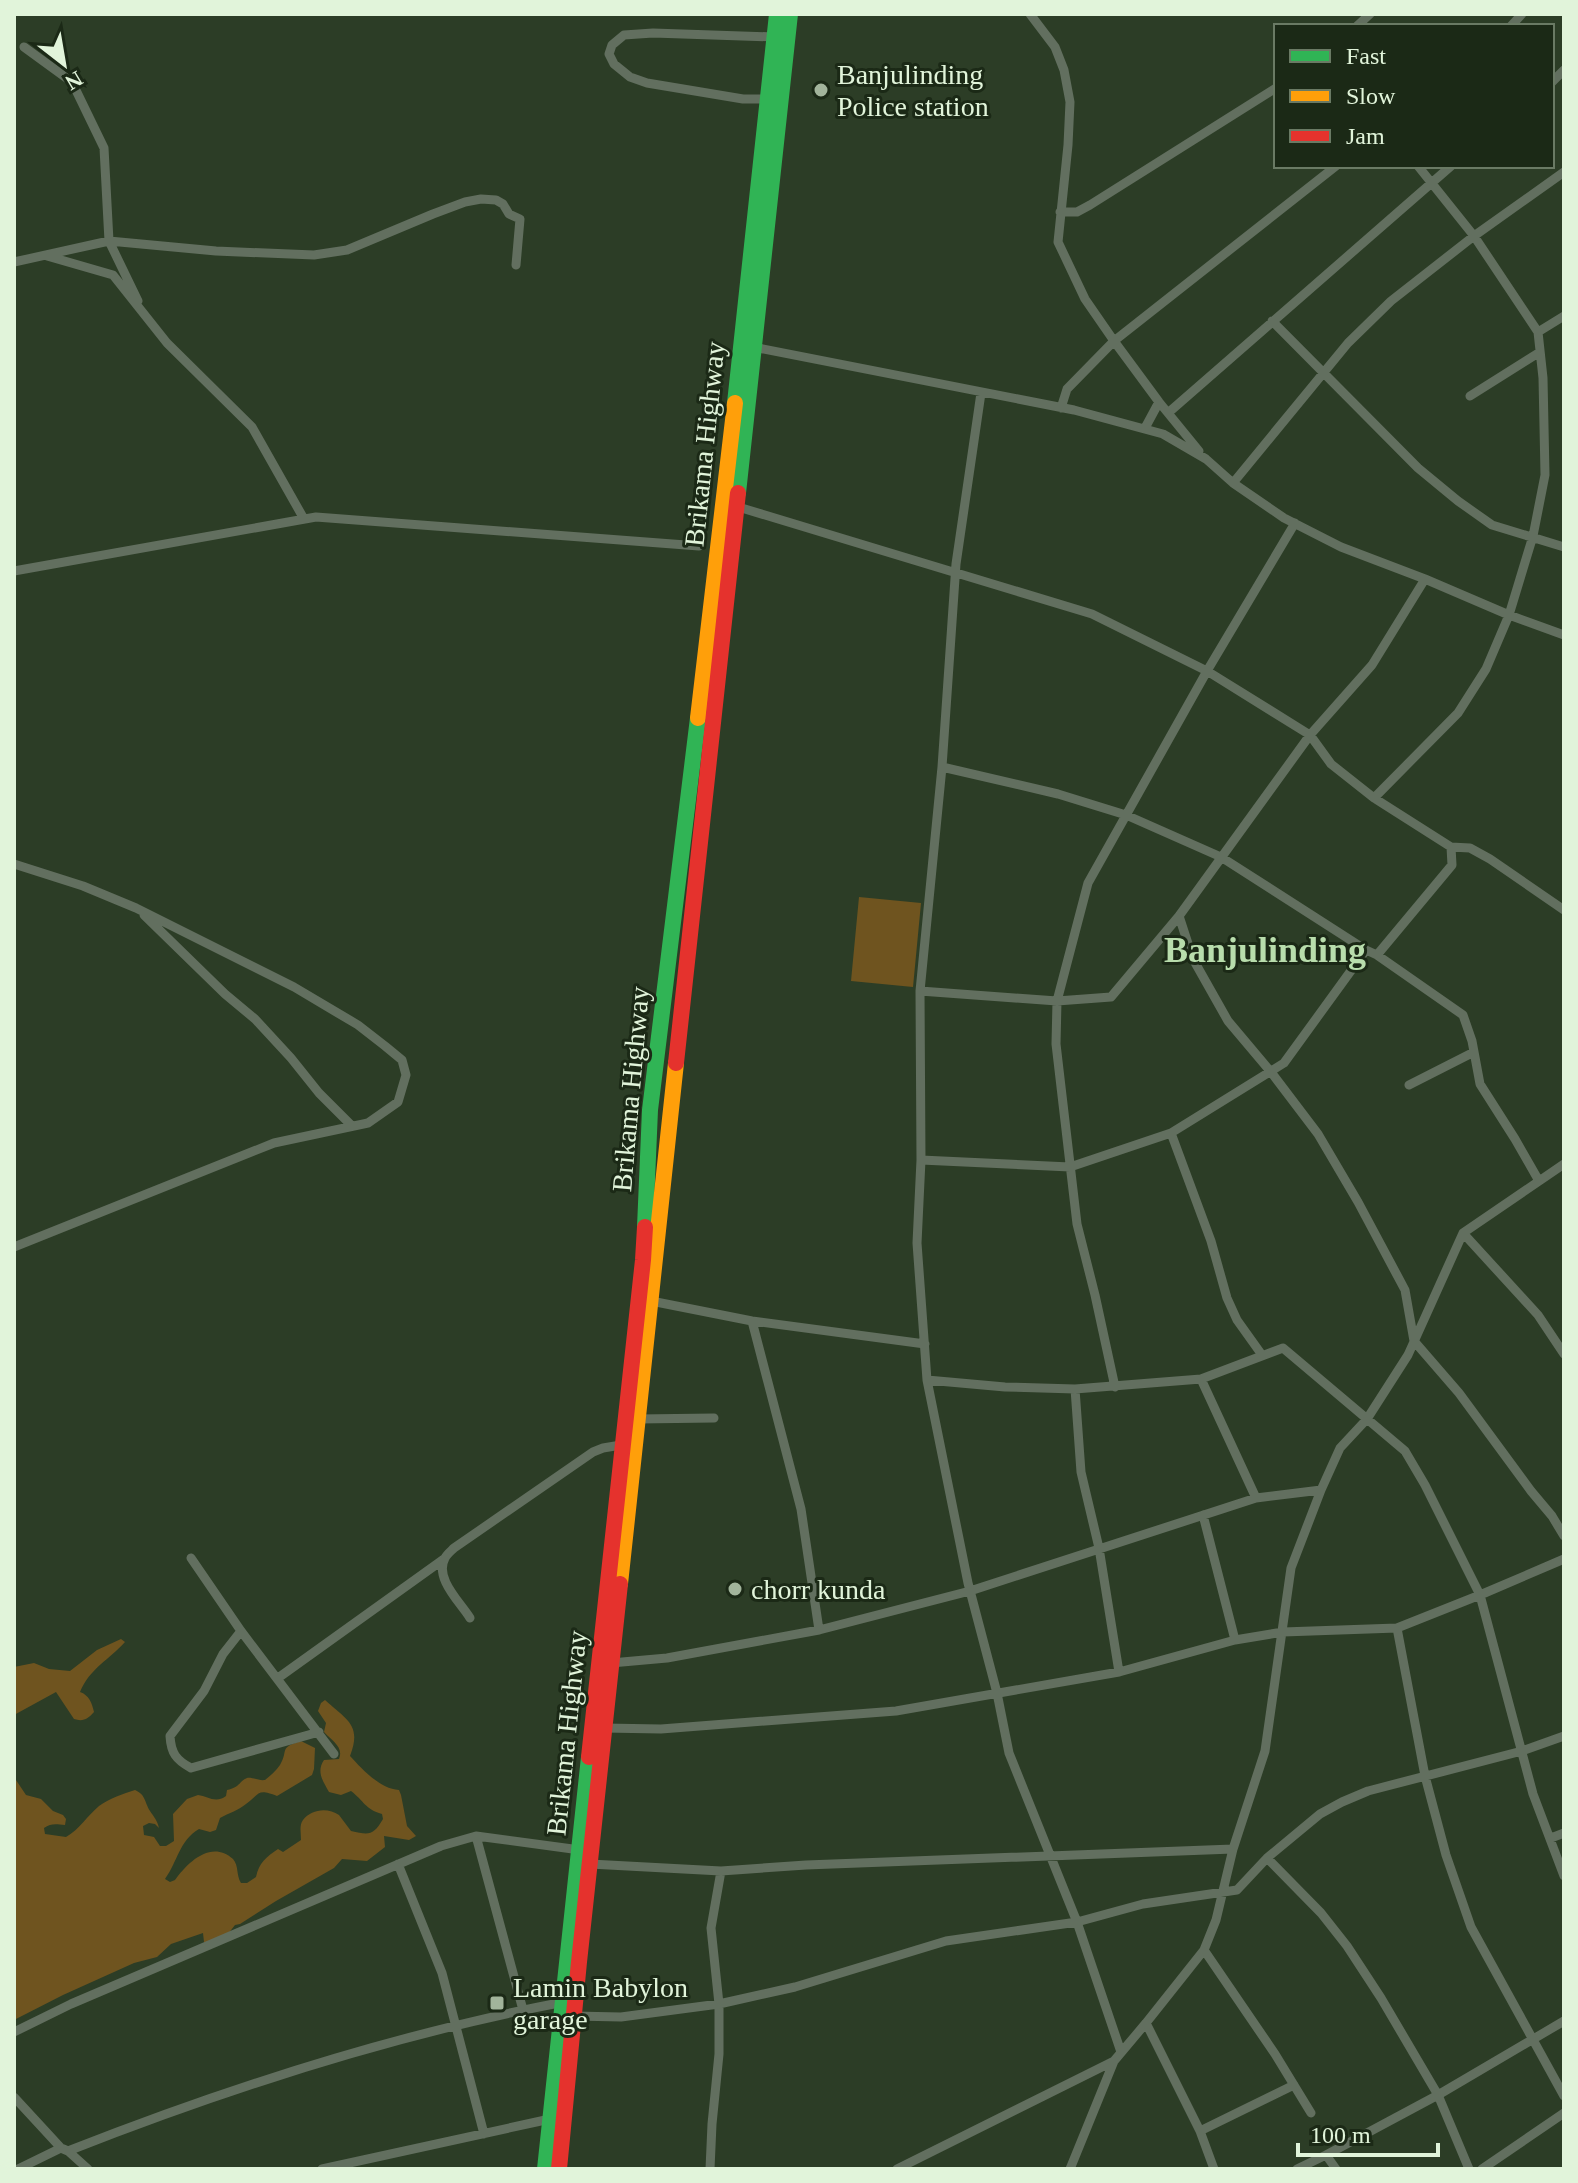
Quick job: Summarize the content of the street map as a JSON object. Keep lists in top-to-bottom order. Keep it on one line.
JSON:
{"streets":{"highway":["Brikama Highway"]},"districts":["Banjulinding"],"places":{"other":["Banjulinding Police station","chorr kunda"],"transit":["Lamin Babylon garage"]},"legend":["Fast","Slow","Jam"],"scale_bar":"100 m","north":"bottom right"}
